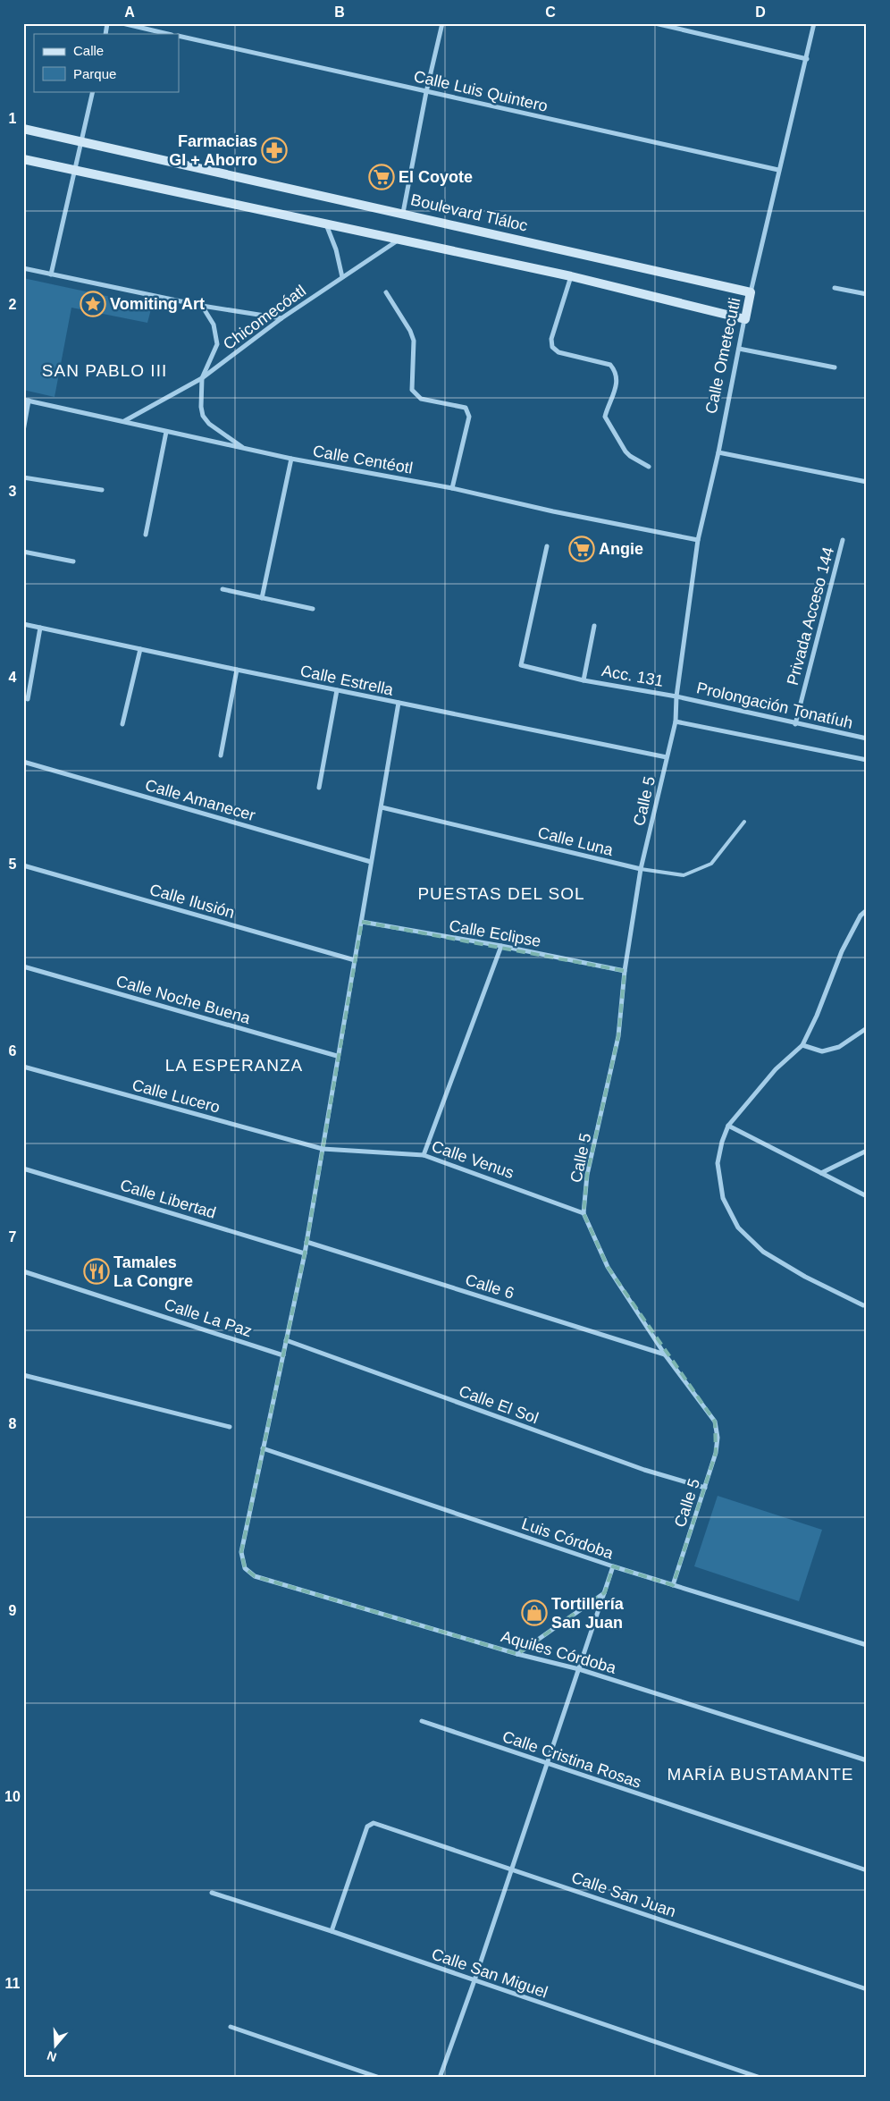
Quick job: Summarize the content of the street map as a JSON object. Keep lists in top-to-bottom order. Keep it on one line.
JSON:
{"streets":{"street":["Calle Luis Quintero","Boulevard Tláloc","Chicomecóatl","Calle Ometecutli","Calle Centéotl","Privada Acceso 144","Acc. 131","Calle Estrella","Prolongación Tonatíuh","Calle Amanecer","Calle 5","Calle Luna","Calle Ilusión","Calle Eclipse","Calle Noche Buena","Calle Lucero","Calle Venus","Calle Libertad","Calle 6","Calle La Paz","Calle El Sol","Luis Córdoba","Aquiles Córdoba","Calle Cristina Rosas","Calle San Juan","Calle San Miguel"]},"crossings":[["Calle Luis Quintero","Calle Ometecutli"],["Boulevard Tláloc","Calle Ometecutli"],["Chicomecóatl","Calle Centéotl"],["Calle Ometecutli","Calle Centéotl"],["Calle Ometecutli","Acc. 131"],["Calle Ometecutli","Prolongación Tonatíuh"],["Calle Ometecutli","Calle 5"],["Privada Acceso 144","Prolongación Tonatíuh"],["Acc. 131","Prolongación Tonatíuh"],["Acc. 131","Calle 5"],["Calle Estrella","Calle 5"],["Prolongación Tonatíuh","Calle 5"],["Calle 5","Calle Luna"],["Calle 5","Calle Eclipse"],["Calle 5","Calle Venus"],["Calle 5","Calle 6"],["Calle 5","Calle El Sol"],["Calle 5","Luis Córdoba"],["Calle Lucero","Calle Venus"],["Luis Córdoba","Aquiles Córdoba"],["Calle San Juan","Calle San Miguel"]],"districts":["SAN PABLO III","PUESTAS DEL SOL","LA ESPERANZA","MARÍA BUSTAMANTE"],"places":{"pharmacy":["Farmacias GI + Ahorro"],"supermarket":["El Coyote","Angie"],"place":["Vomiting Art"],"restaurant":["Tamales La Congre"],"shop":["Tortillería San Juan"]},"legend":["Calle","Parque"],"north":"bottom","grid":{"columns":["A","B","C","D"],"rows":["1","2","3","4","5","6","7","8","9","10","11"]}}
